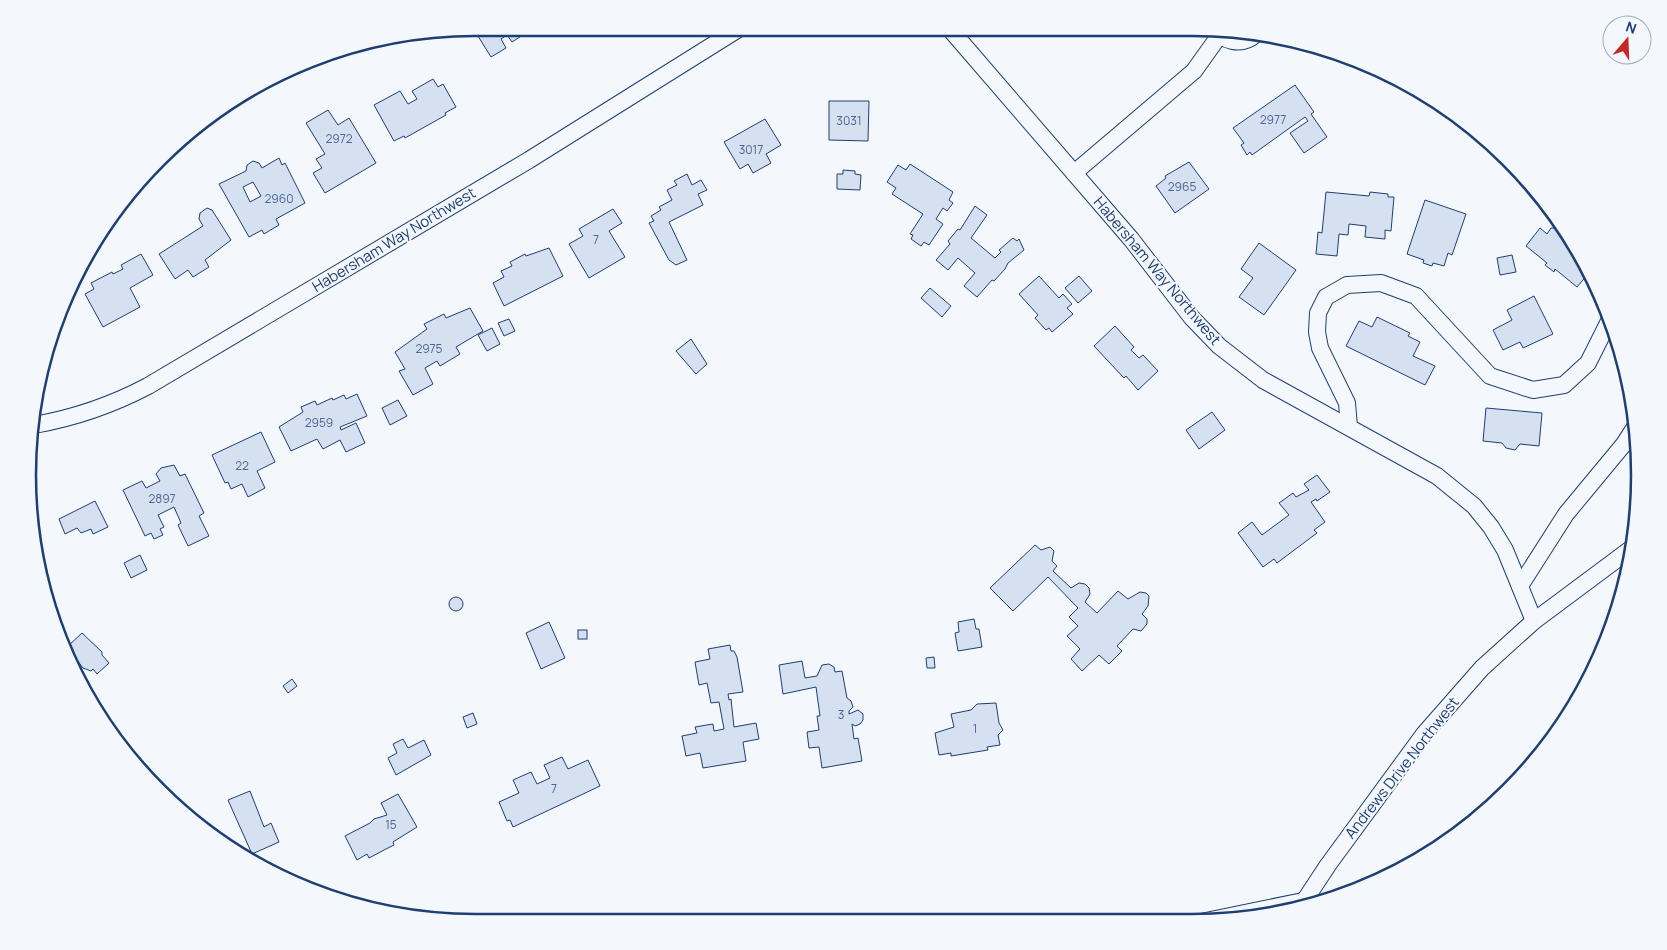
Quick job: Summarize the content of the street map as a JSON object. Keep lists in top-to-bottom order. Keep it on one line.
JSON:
{"streets":{"street":["Habersham Way Northwest","Andrews Drive Northwest"]},"crossings":[["Habersham Way Northwest","Andrews Drive Northwest"]],"house_numbers":["2977","3031","2972","3017","2965","2960","7","2975","2959","22","2897","3","1","7","15"],"north":"top"}
